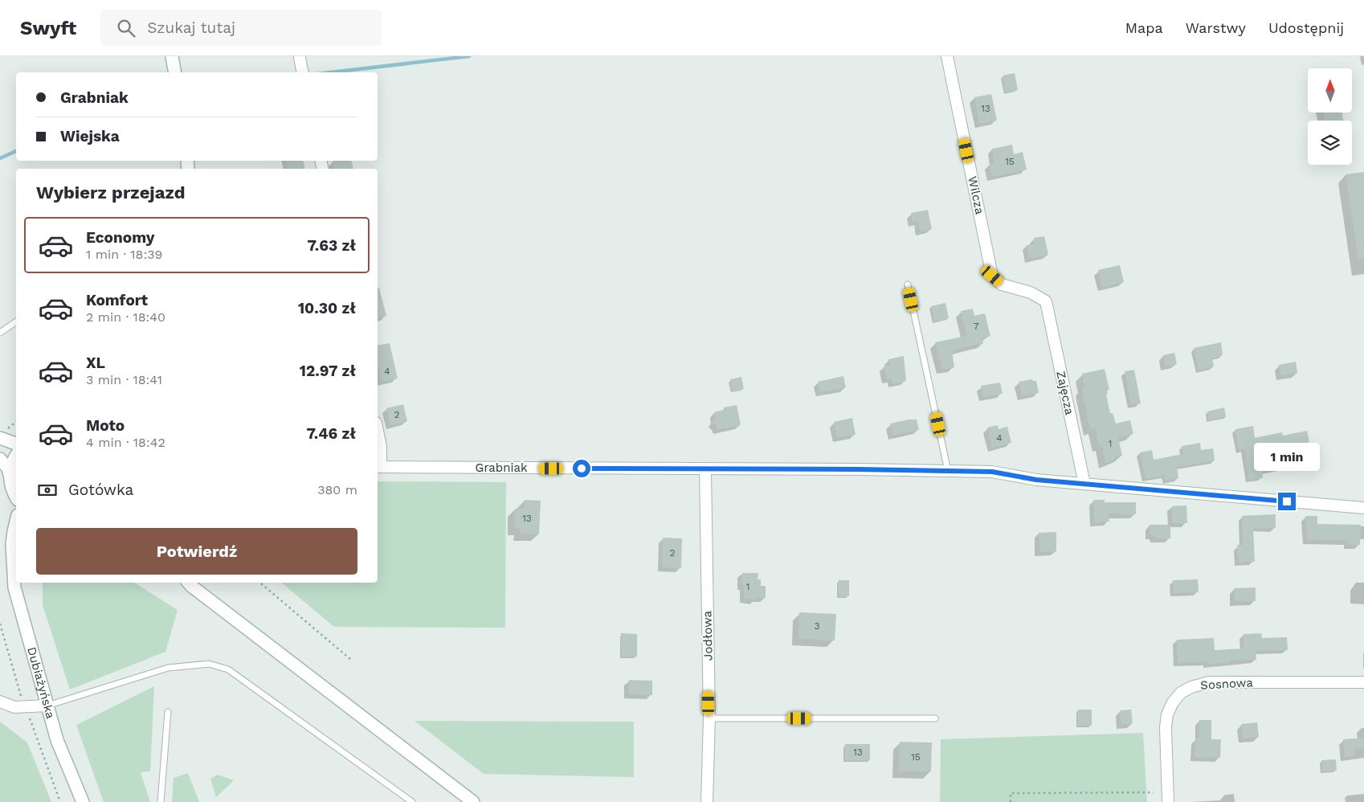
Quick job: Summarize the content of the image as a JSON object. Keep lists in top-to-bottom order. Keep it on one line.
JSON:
{"streets":{"main road":["Dubiażyńska"],"street":["Wilcza","Zajęcza","Grabniak","Jodłowa","Sosnowa"]},"crossings":[["Wilcza","Zajęcza"],["Zajęcza","Grabniak"],["Grabniak","Jodłowa"]],"house_numbers":["13","15","7","4","2","4","1","13","2","1","3","13","15"],"north":"top","page":{"header":"Swyft","search":"Szukaj tutaj","nav":["Mapa","Warstwy","Udostępnij"],"banner":["Grabniak","Wiejska"],"heading":"Wybierz przejazd","list":[{"name":"Economy","note":"1 min · 18:39","value":"7.63 zł"},{"name":"Komfort","note":"2 min · 18:40","value":"10.30 zł"},{"name":"XL","note":"3 min · 18:41","value":"12.97 zł"},{"name":"Moto","note":"4 min · 18:42","value":"7.46 zł"}],"bubble":"1 min","pay":["Gotówka","380 m"],"buttons":"Potwierdź"}}
